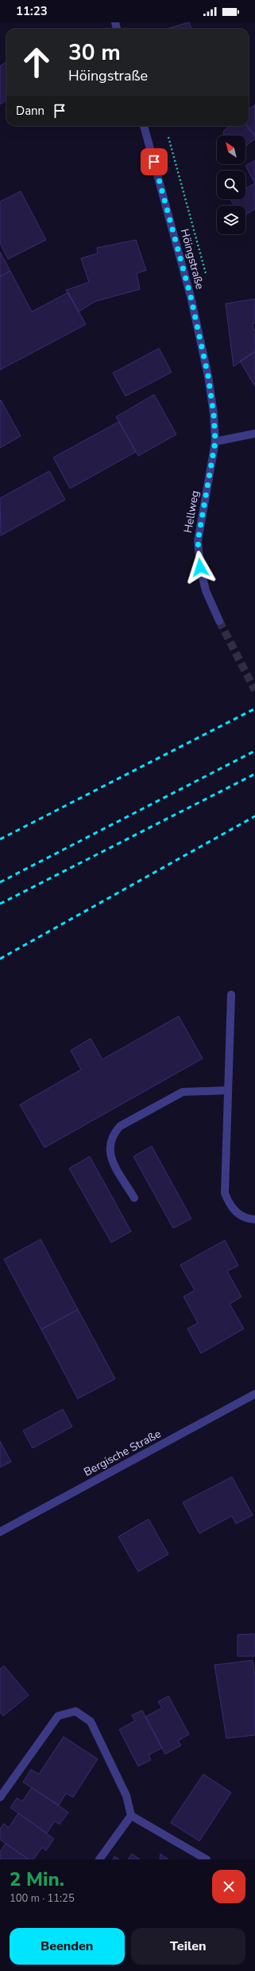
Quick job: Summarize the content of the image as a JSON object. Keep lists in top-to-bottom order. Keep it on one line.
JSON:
{"streets":{"street":["Höingstraße","Hellweg","Bergische Straße"]},"crossings":[["Höingstraße","Hellweg"]],"north":"top left","page":{"status":"11:23","turn":["30 m","Höingstraße"],"then":"Dann","heading":["2 Min.","100 m · 11:25"],"buttons":["Beenden","Teilen"]}}
